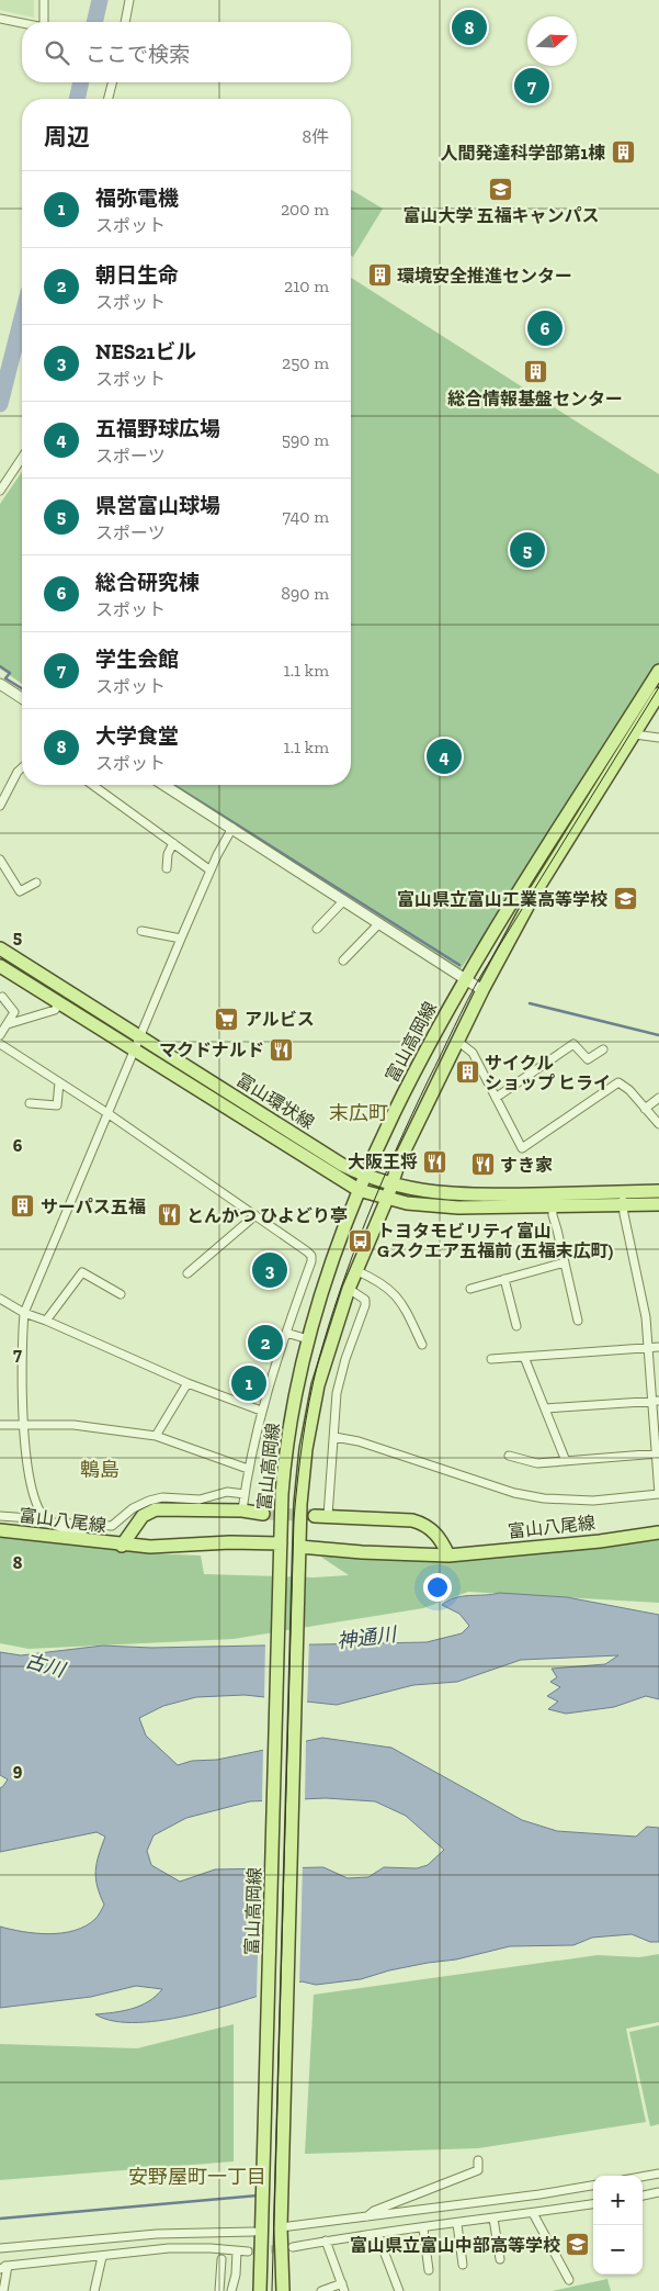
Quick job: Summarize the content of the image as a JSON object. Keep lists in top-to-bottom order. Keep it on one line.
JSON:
{"streets":{"main road":["富山高岡線","富山環状線","富山八尾線"]},"crossings":[["富山高岡線","富山環状線"],["富山高岡線","富山八尾線"]],"districts":["末広町","鵯島","安野屋町一丁目"],"water":["神通川","古川"],"places":{"building":["人間発達科学部第1棟","環境安全推進センター","総合情報基盤センター","サイクル ショップ ヒライ","サーパス五福"],"school or university":["富山大学 五福キャンパス","富山県立富山工業高等学校","富山県立富山中部高等学校"],"supermarket":["アルビス"],"restaurant":["マクドナルド","大阪王将","すき家","とんかつ ひよどり亭"],"bus stop":["トヨタモビリティ富山 Gスクエア五福前 (五福末広町)"]},"north":"right","page":{"pins":["8","7","6","5","4","3","2","1"],"search":"ここで検索","heading":["周辺","8件"],"list":[{"mark":"1","name":"福弥電機","note":"スポット","value":"200 m"},{"mark":"2","name":"朝日生命","note":"スポット","value":"210 m"},{"mark":"3","name":"NES21ビル","note":"スポット","value":"250 m"},{"mark":"4","name":"五福野球広場","note":"スポーツ","value":"590 m"},{"mark":"5","name":"県営富山球場","note":"スポーツ","value":"740 m"},{"mark":"6","name":"総合研究棟","note":"スポット","value":"890 m"},{"mark":"7","name":"学生会館","note":"スポット","value":"1.1 km"},{"mark":"8","name":"大学食堂","note":"スポット","value":"1.1 km"}],"map_buttons":["+","−"]},"grid":{"rows":["5","6","7","8","9"]}}
